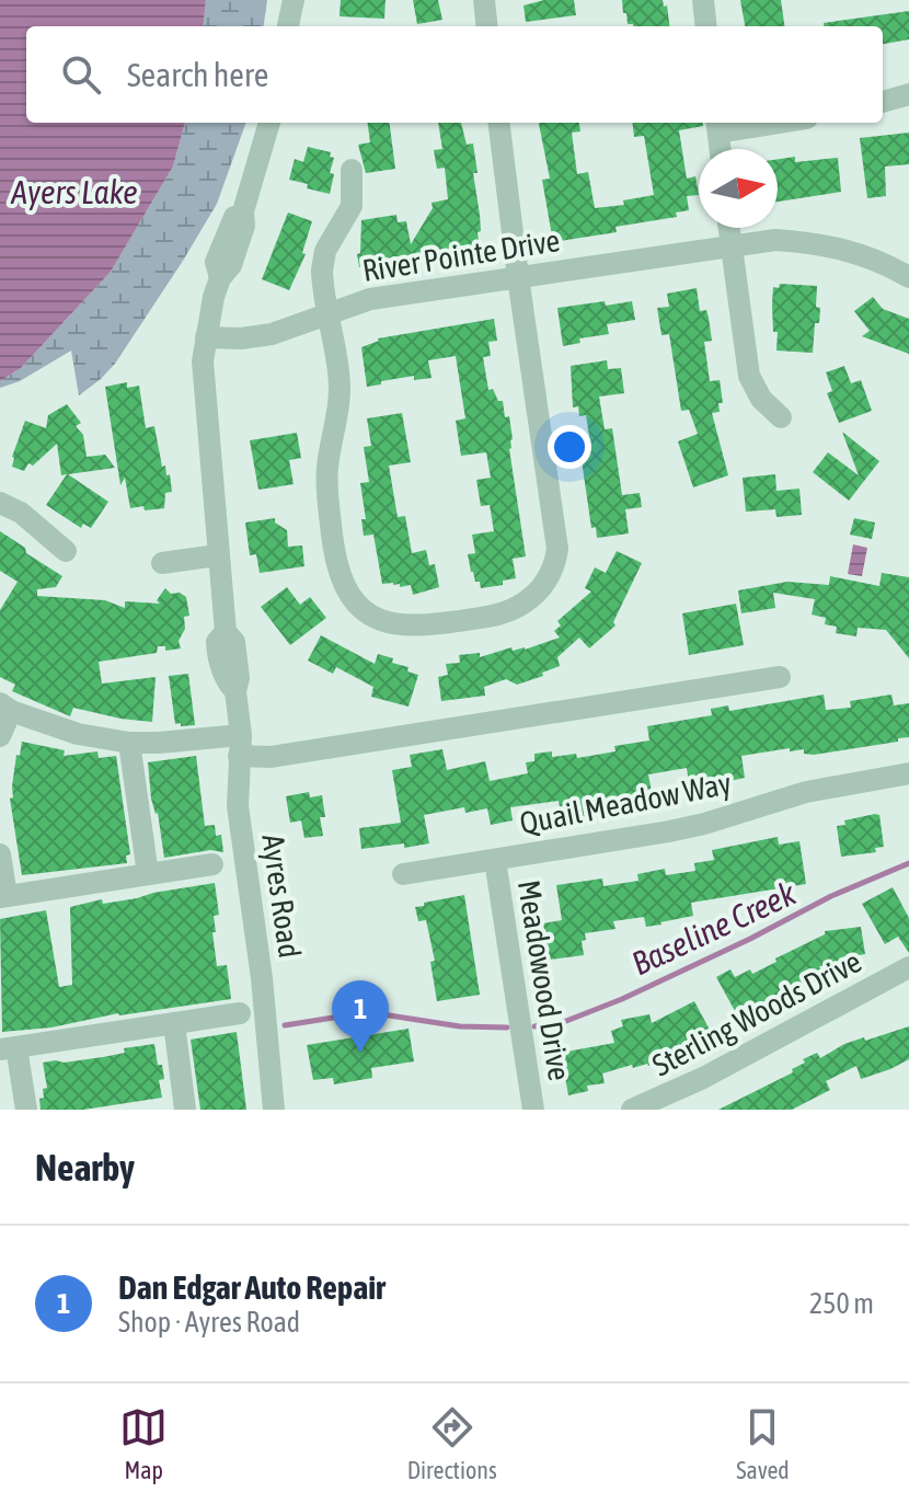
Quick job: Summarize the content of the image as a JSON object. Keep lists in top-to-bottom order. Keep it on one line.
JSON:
{"streets":{"street":["River Pointe Drive","Quail Meadow Way","Ayres Road","Meadowood Drive","Sterling Woods Drive"]},"crossings":[["River Pointe Drive","Ayres Road"],["Quail Meadow Way","Meadowood Drive"]],"water":["Ayers Lake","Baseline Creek"],"north":"right","page":{"search":"Search here","pins":"1","heading":"Nearby","list":[{"mark":"1","name":"Dan Edgar Auto Repair","note":"Shop · Ayres Road","value":"250 m"}],"nav":["Map","Directions","Saved"]}}
